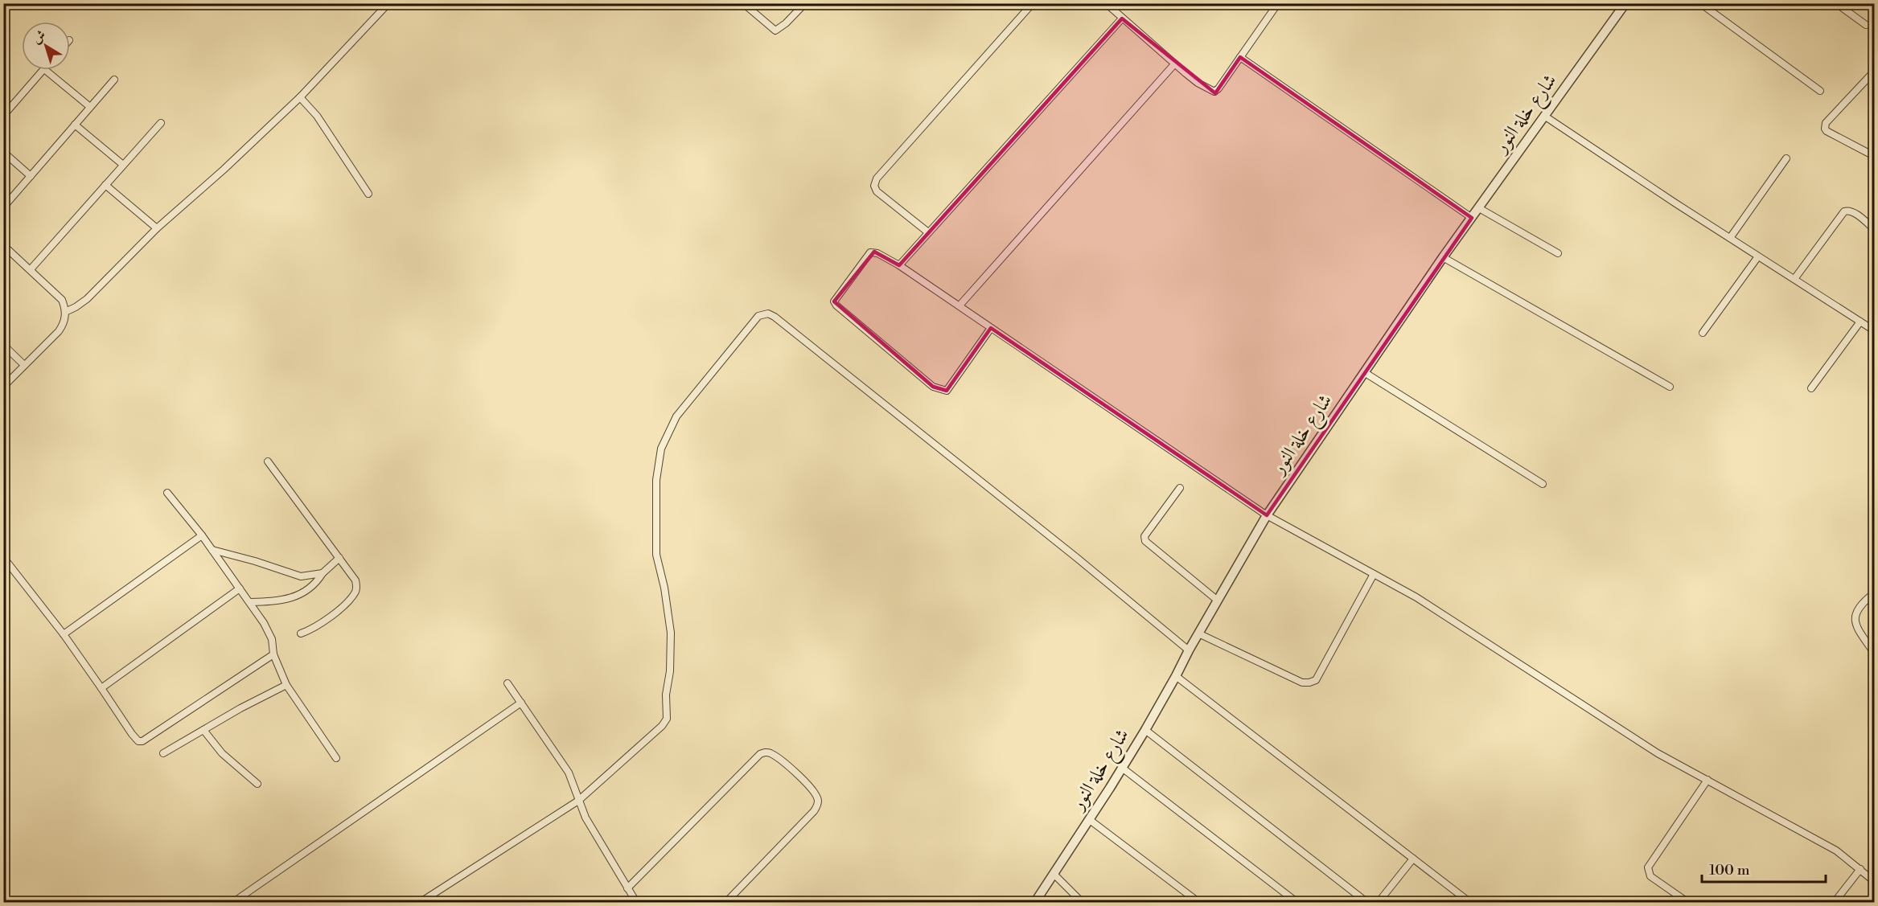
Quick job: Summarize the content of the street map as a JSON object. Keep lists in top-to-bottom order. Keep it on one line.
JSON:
{"streets":{"street":["شارع خلة النور"]},"scale_bar":"100 m","north":"top left"}
